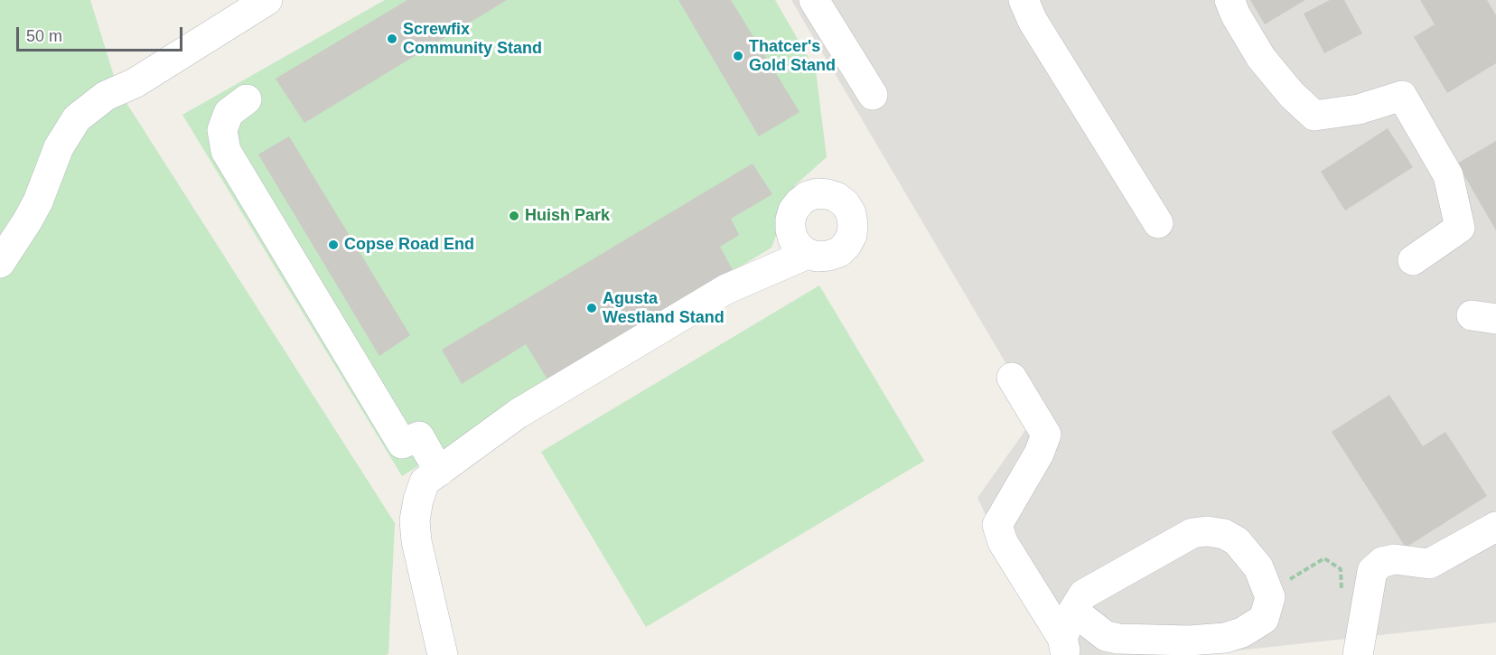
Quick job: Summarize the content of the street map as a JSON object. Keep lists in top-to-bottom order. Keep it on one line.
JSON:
{"places":["Screwfix Community Stand","Thatcer's Gold Stand","Huish Park","Copse Road End","Agusta Westland Stand"],"scale_bar":"50 m"}
